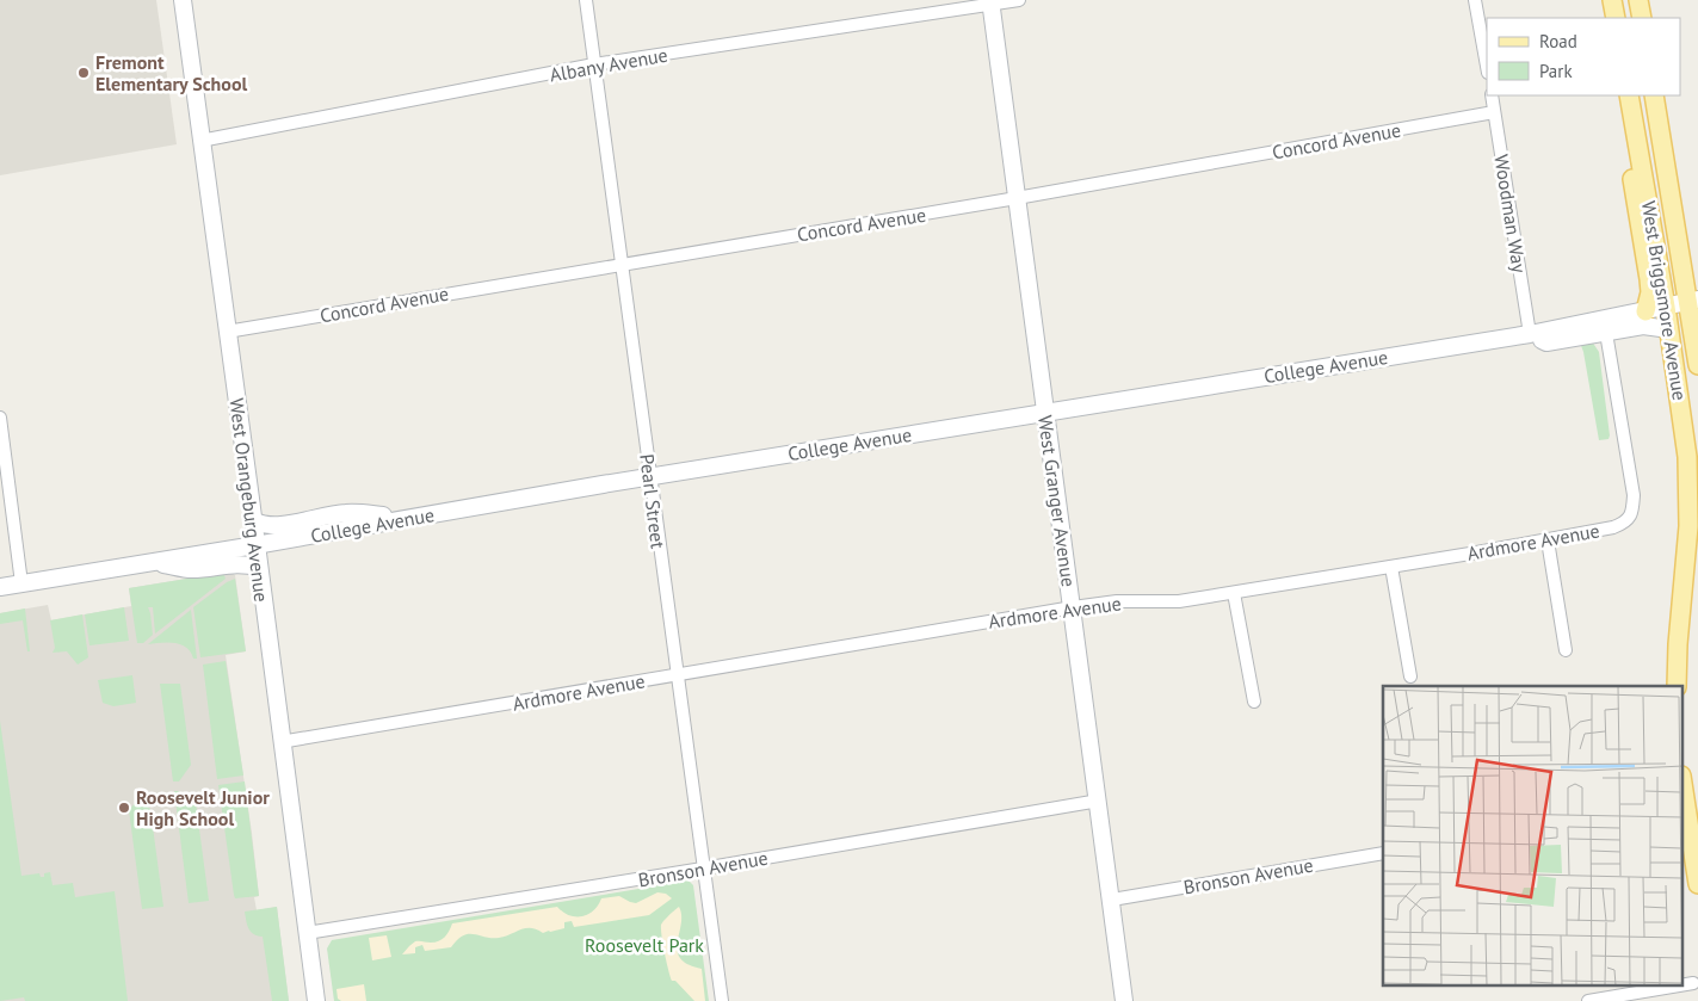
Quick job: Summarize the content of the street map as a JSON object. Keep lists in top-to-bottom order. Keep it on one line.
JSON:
{"streets":{"main road":["West Briggsmore Avenue"],"street":["Albany Avenue","Concord Avenue","Woodman Way","College Avenue","West Orangeburg Avenue","Pearl Street","West Granger Avenue","Ardmore Avenue","Bronson Avenue"]},"crossings":[["Albany Avenue","West Orangeburg Avenue"],["Albany Avenue","Pearl Street"],["Albany Avenue","West Granger Avenue"],["Concord Avenue","Woodman Way"],["Concord Avenue","West Orangeburg Avenue"],["Concord Avenue","Pearl Street"],["Concord Avenue","West Granger Avenue"],["Woodman Way","College Avenue"],["College Avenue","West Orangeburg Avenue"],["College Avenue","Pearl Street"],["College Avenue","West Granger Avenue"],["West Orangeburg Avenue","Ardmore Avenue"],["West Orangeburg Avenue","Bronson Avenue"],["Pearl Street","Ardmore Avenue"],["Pearl Street","Bronson Avenue"],["West Granger Avenue","Ardmore Avenue"],["West Granger Avenue","Bronson Avenue"]],"parks":["Roosevelt Park"],"places":["Fremont Elementary School","Roosevelt Junior High School"],"legend":["Road","Park"]}
